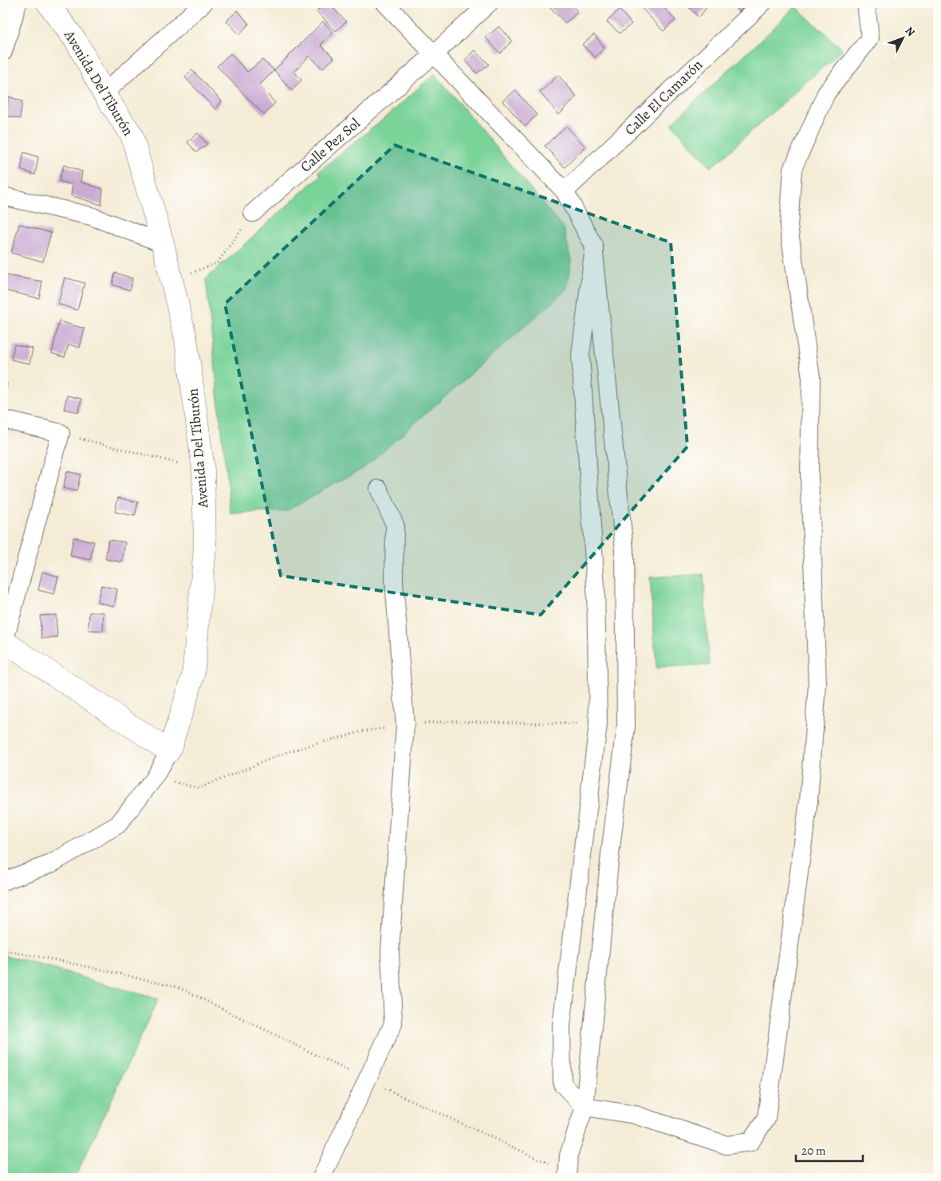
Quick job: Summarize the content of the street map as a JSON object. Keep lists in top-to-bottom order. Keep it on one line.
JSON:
{"streets":{"street":["Avenida Del Tiburón","Calle El Camarón","Calle Pez Sol"]},"scale_bar":"20 m","north":"top right"}
